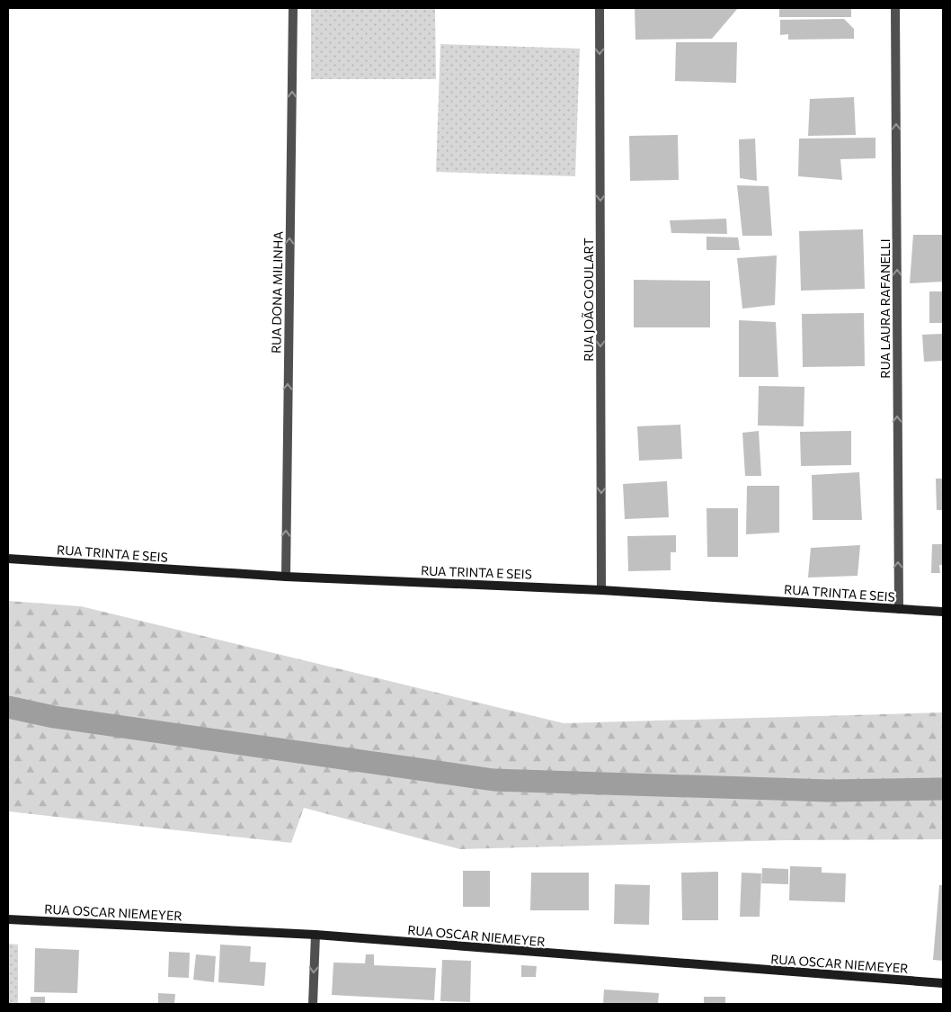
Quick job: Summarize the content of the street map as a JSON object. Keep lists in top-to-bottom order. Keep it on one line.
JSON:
{"streets":{"street":["RUA DONA MILINHA","RUA JOÃO GOULART","RUA LAURA RAFANELLI","RUA TRINTA E SEIS","RUA OSCAR NIEMEYER"]},"crossings":[["RUA DONA MILINHA","RUA TRINTA E SEIS"],["RUA JOÃO GOULART","RUA TRINTA E SEIS"],["RUA LAURA RAFANELLI","RUA TRINTA E SEIS"]],"one_way":["RUA DONA MILINHA","RUA JOÃO GOULART","RUA LAURA RAFANELLI"]}
